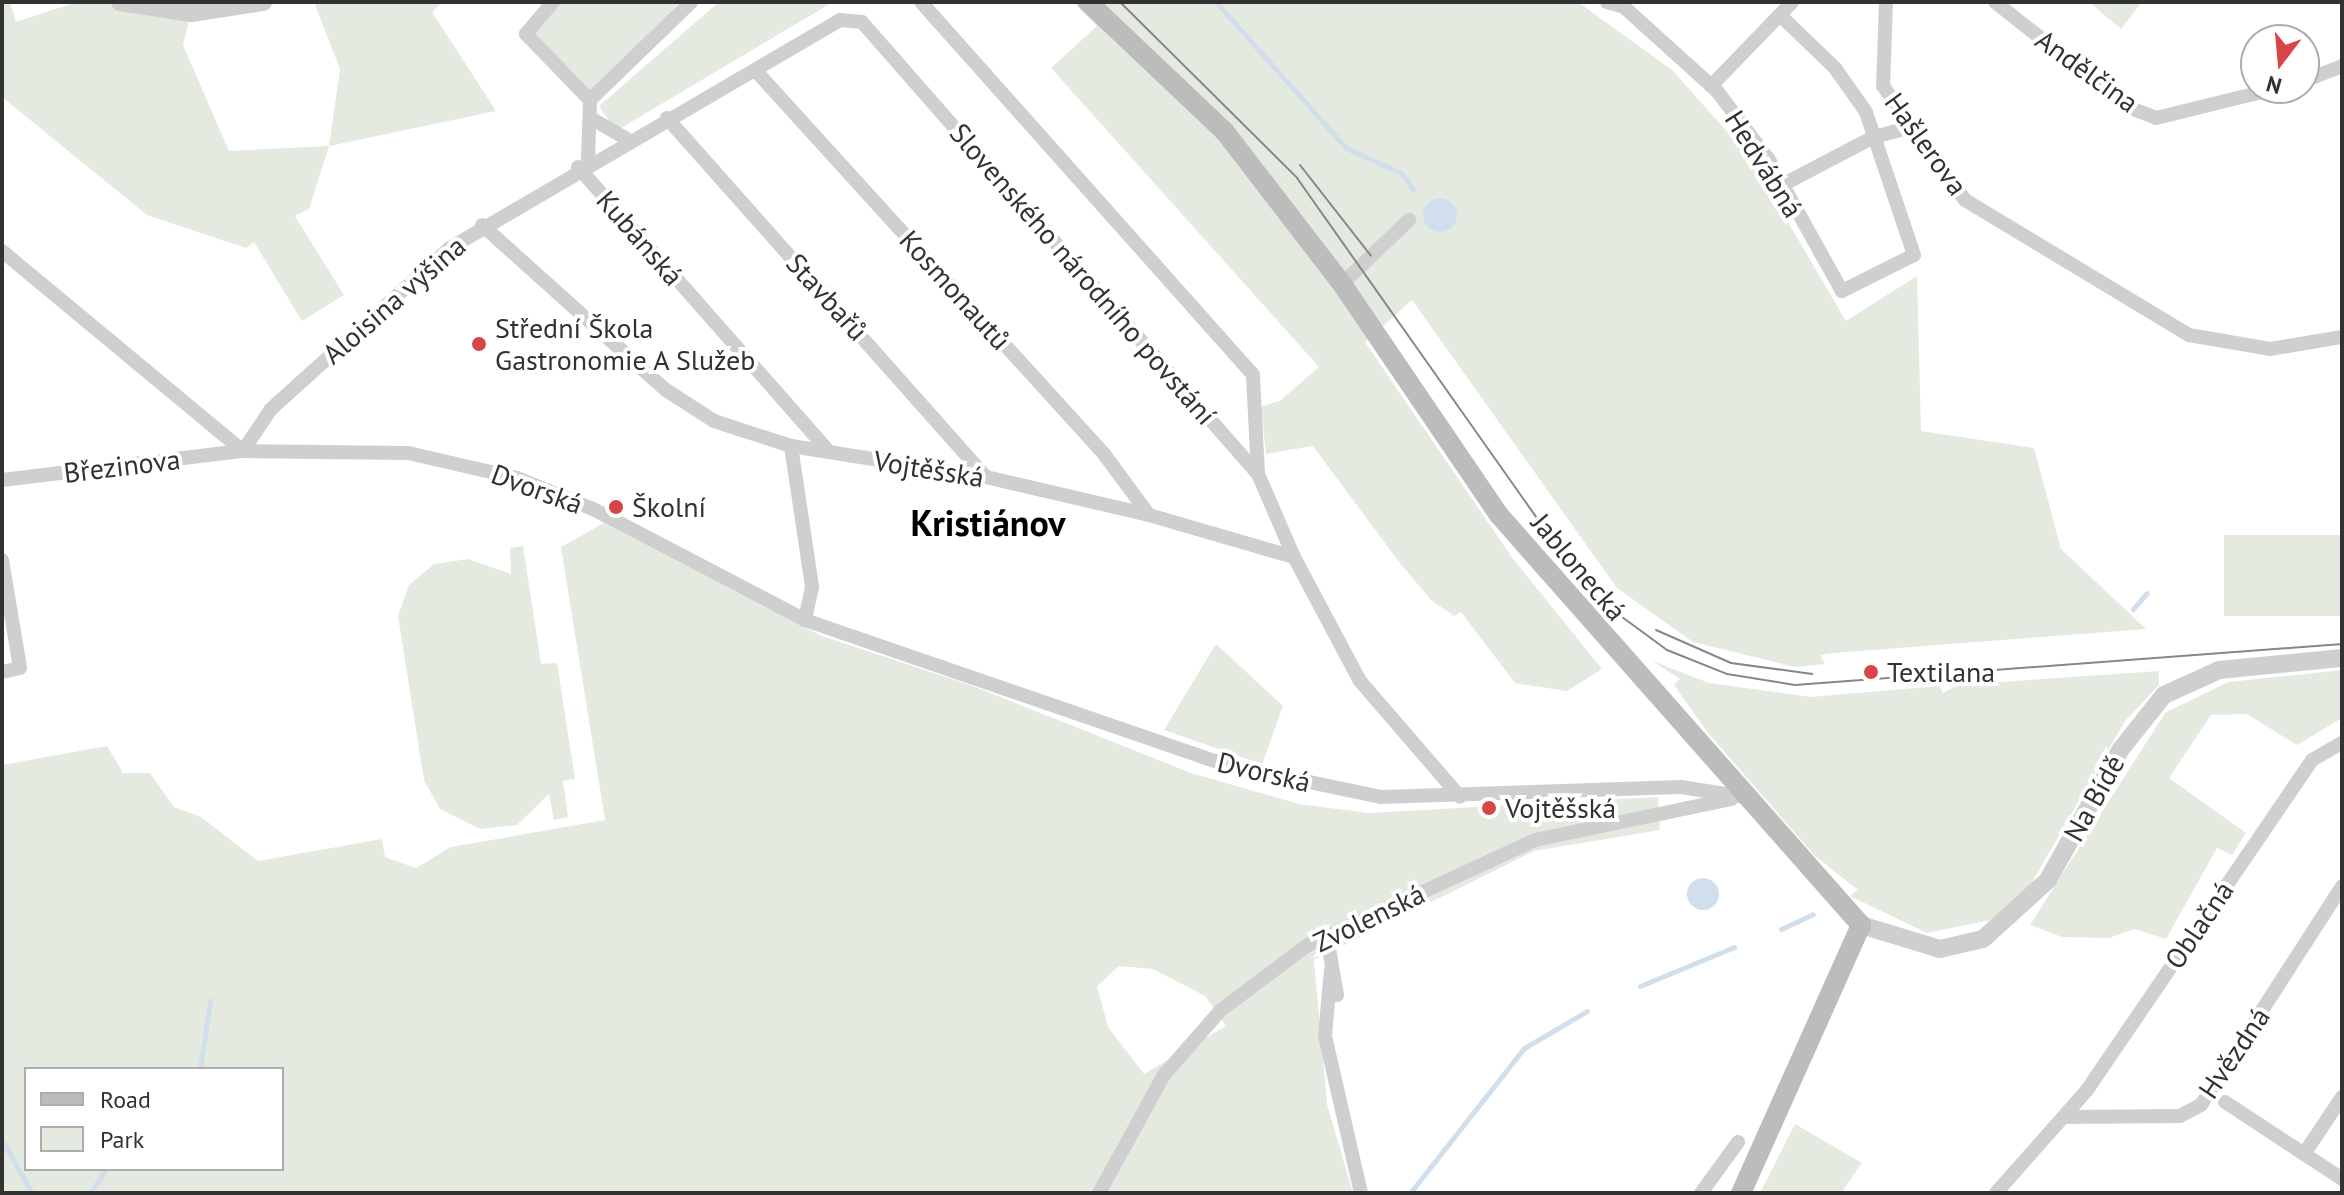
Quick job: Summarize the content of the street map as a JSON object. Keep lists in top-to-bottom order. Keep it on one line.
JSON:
{"streets":{"main road":["Jablonecká"],"street":["Andělčina","Hašlerova","Hedvábná","Kubánská","Slovenského národního povstání","Kosmonautů","Stavbařů","Aloisina výšina","Březinova","Vojtěšská","Dvorská","Na Bídě","Zvolenská","Oblačná","Hvězdná"]},"crossings":[["Kubánská","Aloisina výšina"],["Kubánská","Vojtěšská"],["Slovenského národního povstání","Aloisina výšina"],["Slovenského národního povstání","Vojtěšská"],["Kosmonautů","Aloisina výšina"],["Kosmonautů","Vojtěšská"],["Stavbařů","Aloisina výšina"],["Stavbařů","Vojtěšská"],["Aloisina výšina","Březinova"],["Aloisina výšina","Vojtěšská"],["Aloisina výšina","Dvorská"],["Březinova","Dvorská"],["Dvorská","Jablonecká"],["Dvorská","Zvolenská"],["Jablonecká","Na Bídě"],["Jablonecká","Zvolenská"],["Oblačná","Hvězdná"]],"districts":["Kristiánov"],"places":["Střední Škola Gastronomie A Služeb","Školní","Textilana","Vojtěšská"],"legend":["Road","Park"],"north":"bottom"}
